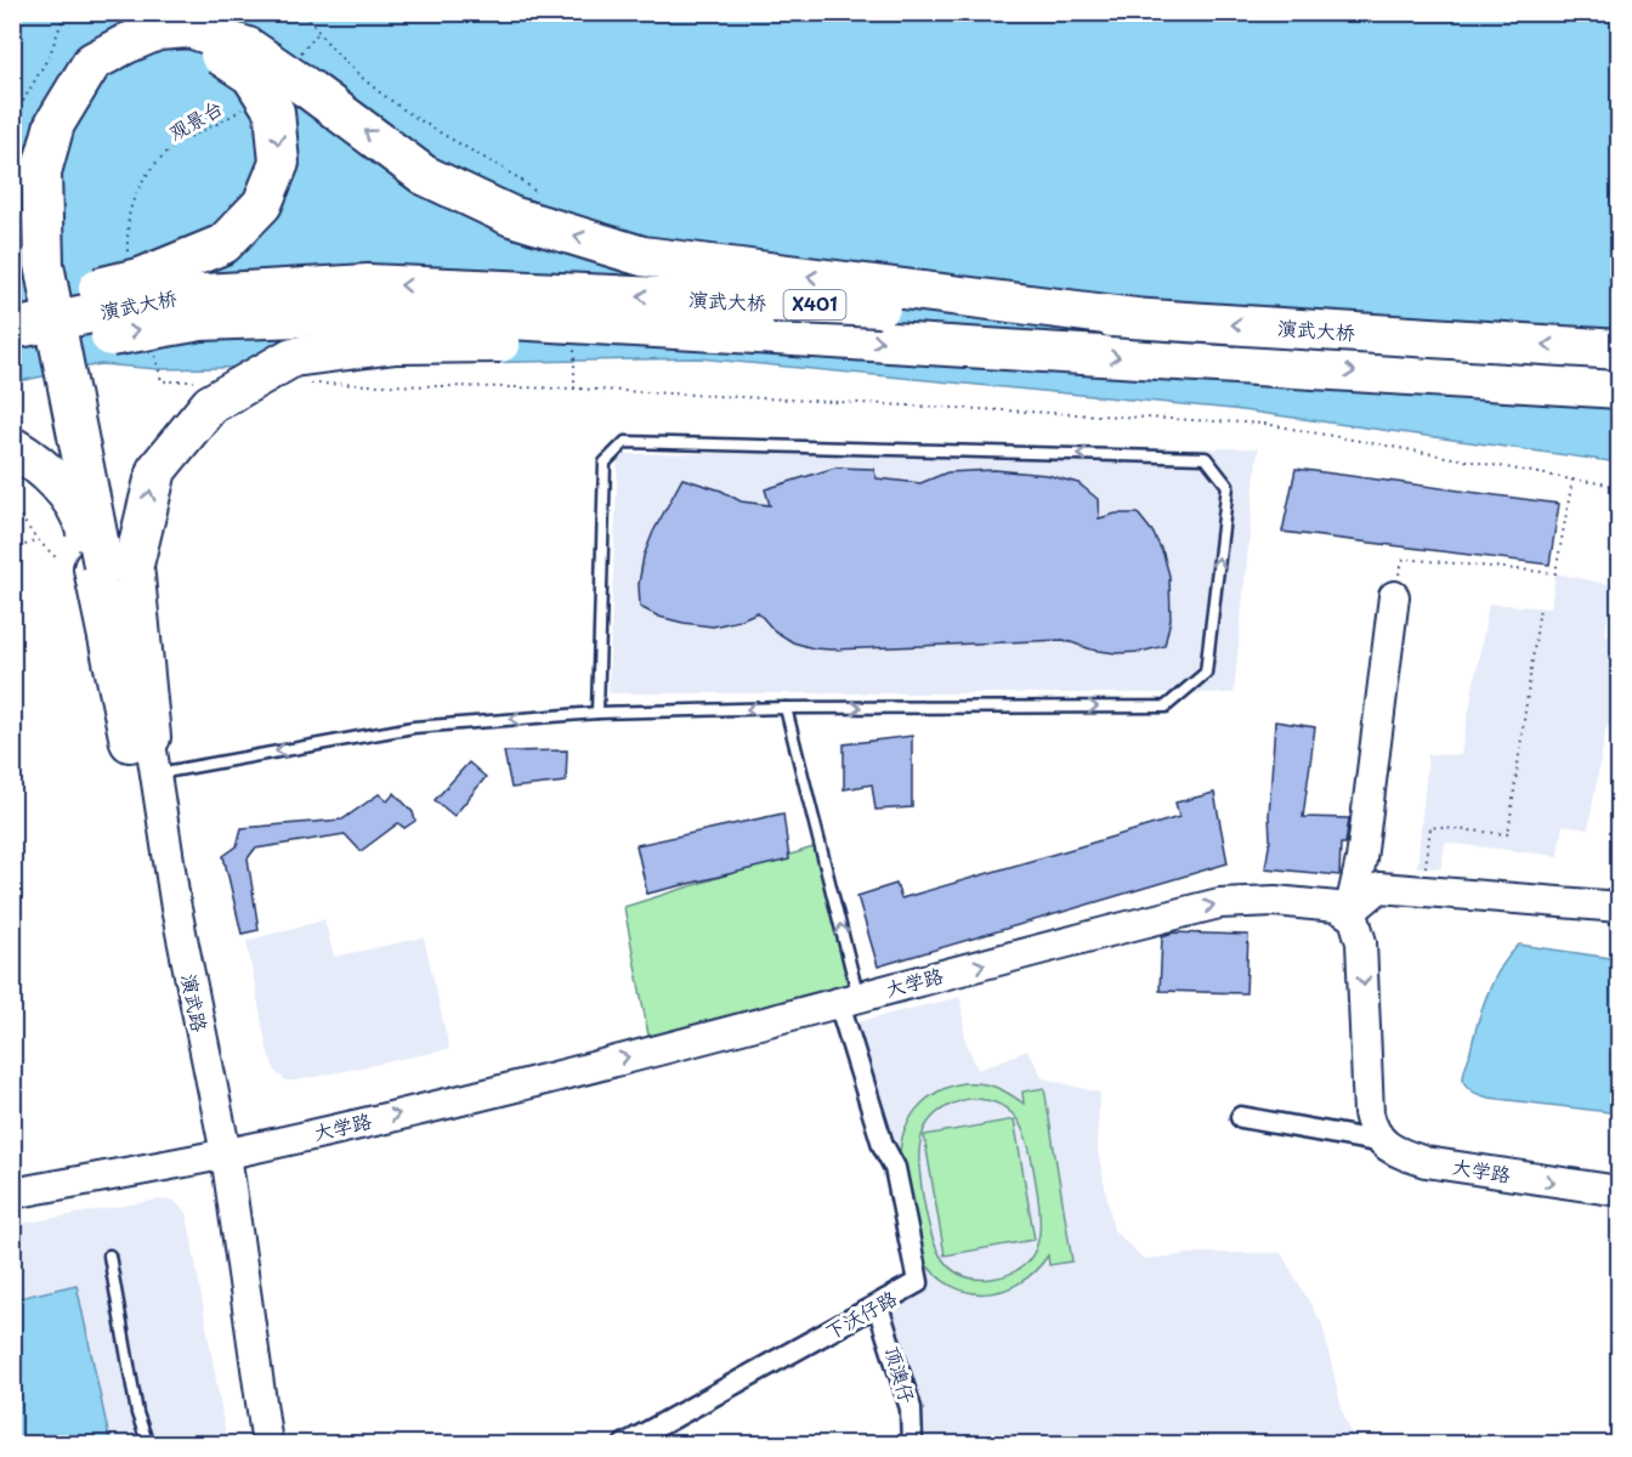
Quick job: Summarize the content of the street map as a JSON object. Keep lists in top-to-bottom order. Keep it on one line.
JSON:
{"streets":{"highway":["演武大桥","X401"],"street":["大学路","演武路","下沃仔路","顶澳仔"],"path":["观景台"]},"crossings":[["大学路","演武路"],["大学路","下沃仔路"],["下沃仔路","顶澳仔"]],"one_way":["大学路"]}
